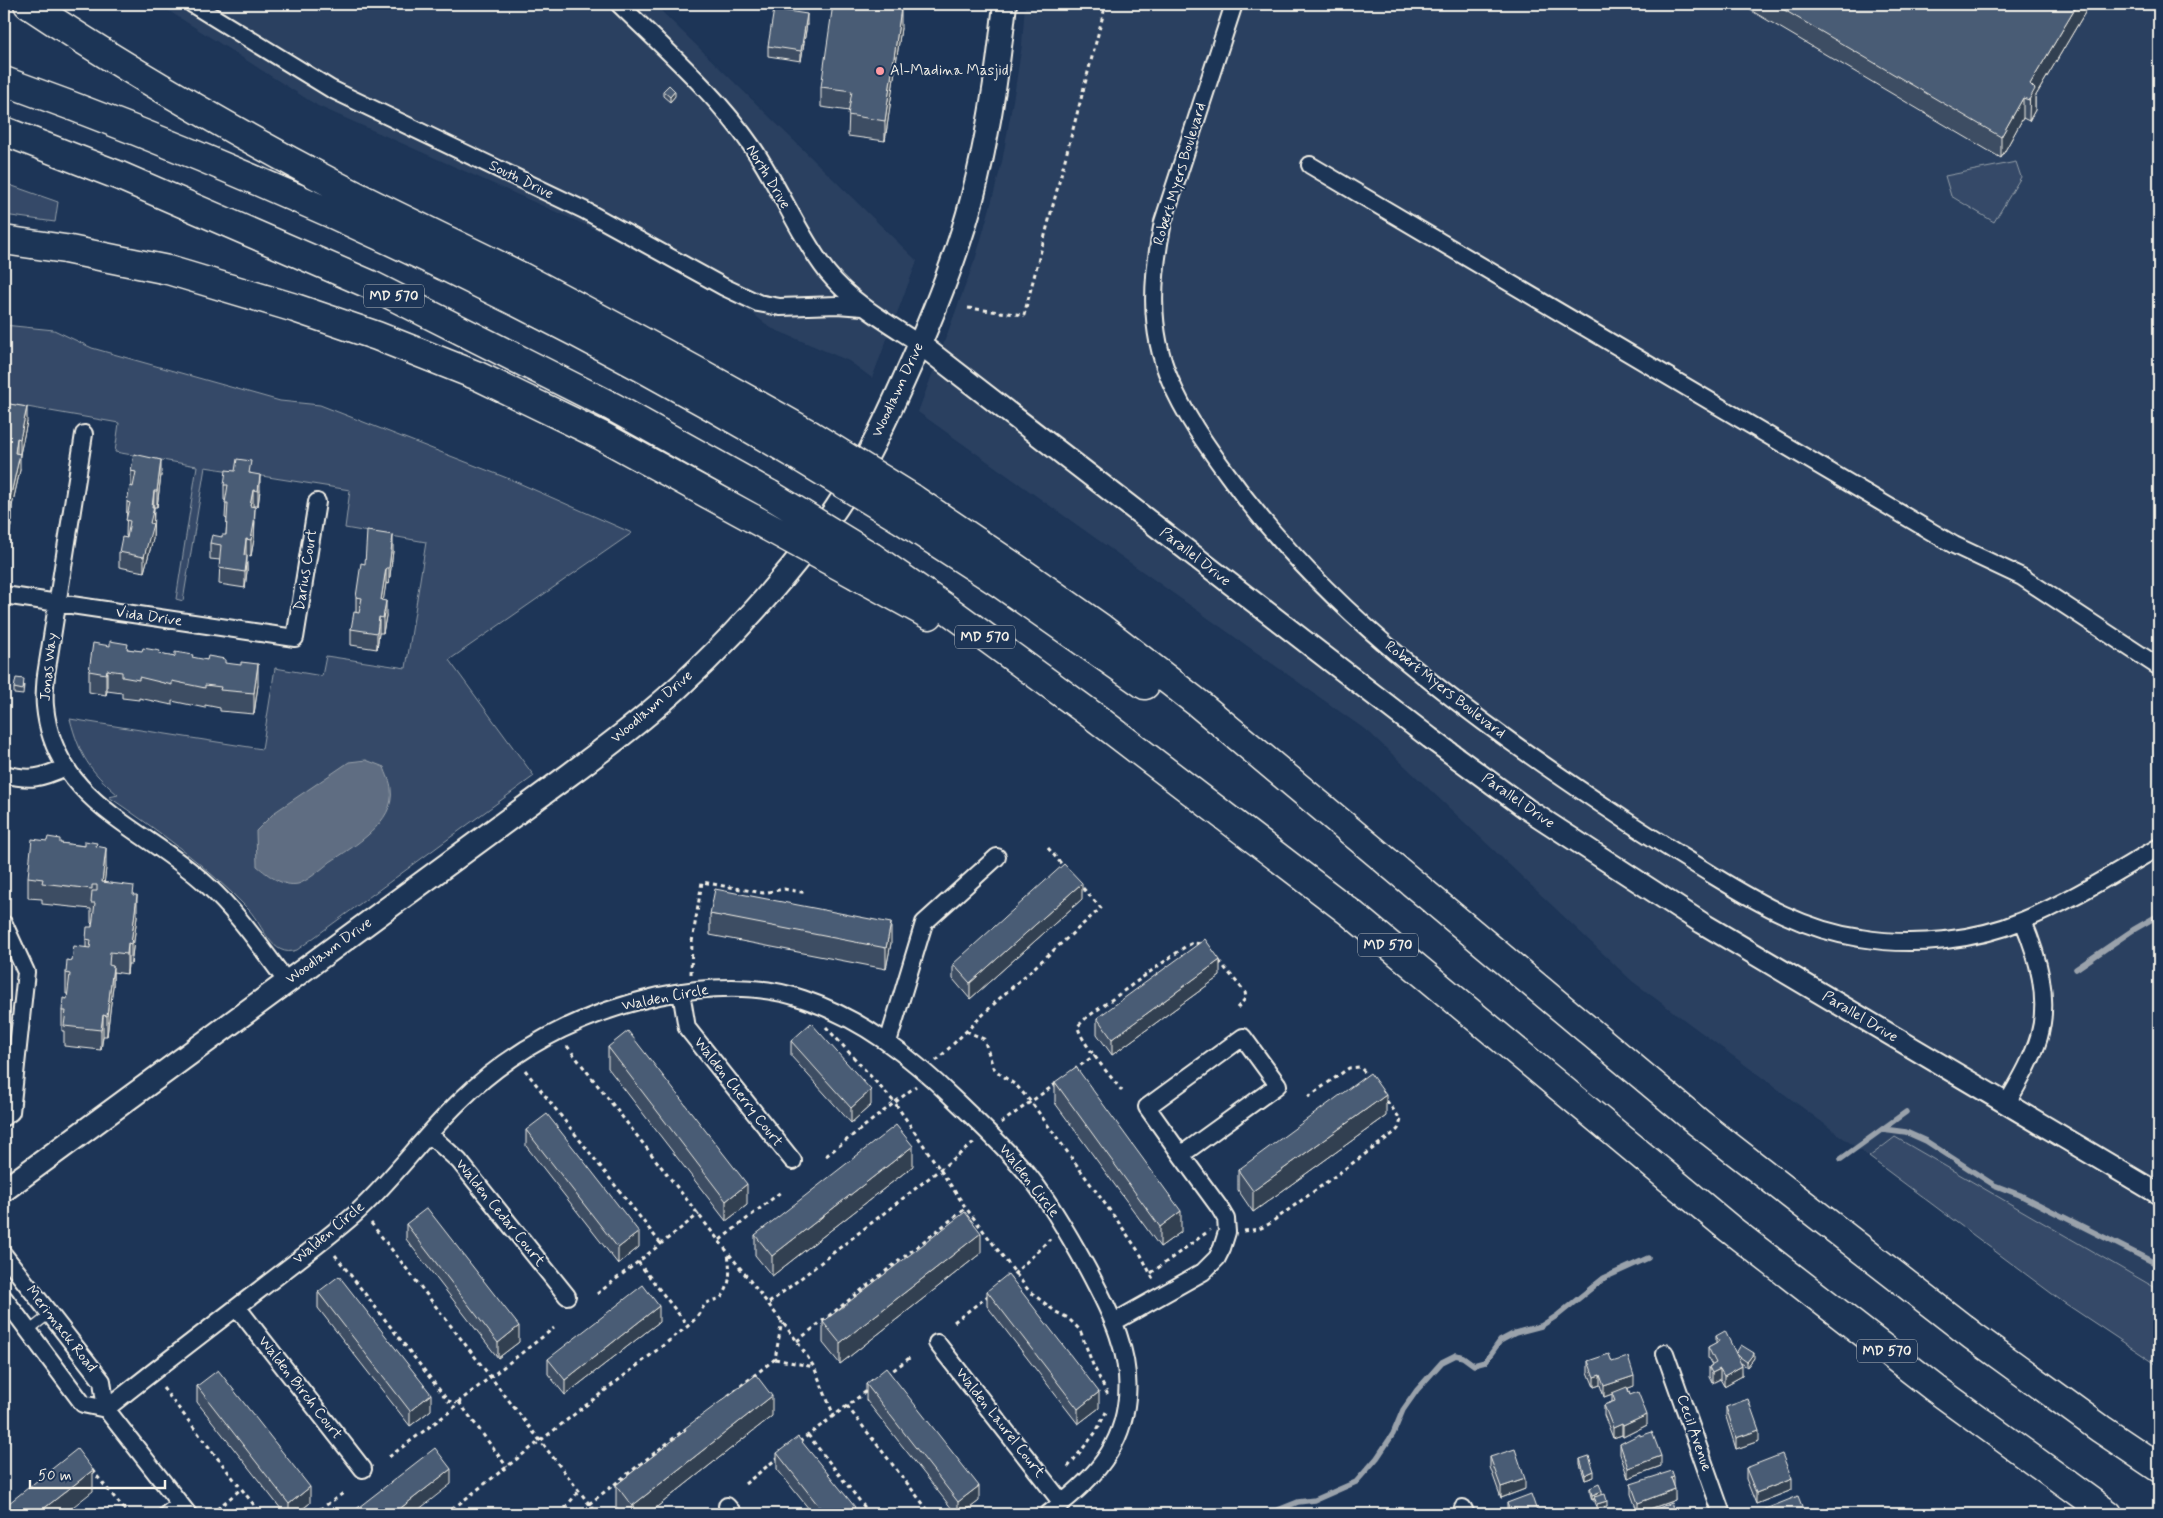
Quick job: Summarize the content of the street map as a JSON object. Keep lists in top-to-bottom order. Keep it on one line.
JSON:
{"streets":{"highway":["MD 570"],"main road":["Woodlawn Drive"],"street":["Robert Myers Boulevard","North Drive","South Drive","Parallel Drive","Darius Court","Vida Drive","Jonas Way","Walden Circle","Walden Cherry Court","Walden Cedar Court","Merimack Road","Walden Birch Court","Walden Laurel Court","Cecil Avenue"]},"crossings":[["North Drive","South Drive"],["North Drive","Woodlawn Drive"],["North Drive","Parallel Drive"],["Woodlawn Drive","Parallel Drive"],["Woodlawn Drive","Jonas Way"],["Darius Court","Vida Drive"],["Vida Drive","Jonas Way"],["Walden Circle","Walden Cherry Court"],["Walden Circle","Walden Cedar Court"],["Walden Circle","Merimack Road"],["Walden Circle","Walden Birch Court"],["Walden Circle","Walden Laurel Court"]],"places":["Al-Madina Masjid"],"scale_bar":"50 m"}
